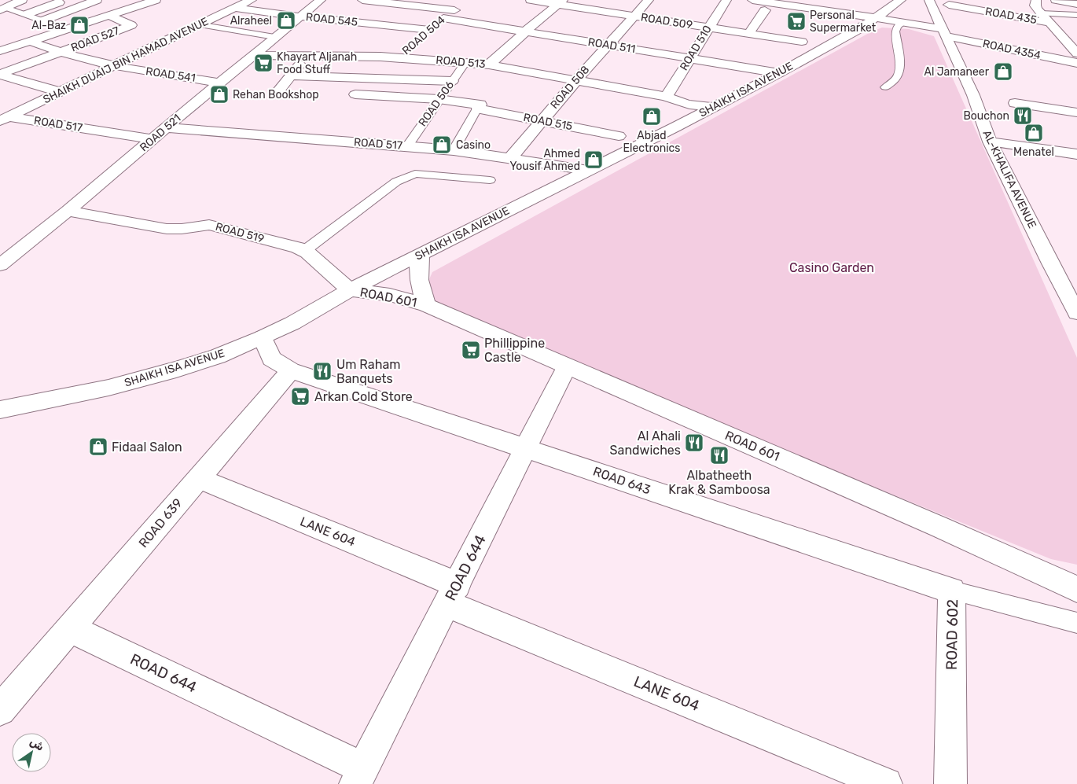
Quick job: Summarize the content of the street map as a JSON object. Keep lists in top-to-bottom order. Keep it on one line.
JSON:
{"streets":{"street":["ROAD 435","ROAD 545","ROAD 509","ROAD 504","ROAD 527","ROAD 511","ROAD 510","ROAD 4354","SHAIKH DUAIJ BIN HAMAD AVENUE","ROAD 513","ROAD 541","ROAD 508","SHAIKH ISA AVENUE","ROAD 515","ROAD 517","ROAD 521","AL-KHALIFA AVENUE","ROAD 519","ROAD 601","ROAD 643","ROAD 639","LANE 604","ROAD 644","ROAD 602"],"lane":["ROAD 506"]},"crossings":[["ROAD 545","ROAD 504"],["ROAD 545","SHAIKH DUAIJ BIN HAMAD AVENUE"],["ROAD 545","ROAD 521"],["ROAD 509","ROAD 510"],["ROAD 509","ROAD 508"],["ROAD 504","ROAD 511"],["ROAD 504","ROAD 513"],["ROAD 527","ROAD 541"],["ROAD 511","ROAD 510"],["ROAD 511","ROAD 508"],["ROAD 511","SHAIKH ISA AVENUE"],["ROAD 510","ROAD 513"],["ROAD 4354","SHAIKH ISA AVENUE"],["ROAD 4354","AL-KHALIFA AVENUE"],["SHAIKH DUAIJ BIN HAMAD AVENUE","ROAD 541"],["SHAIKH DUAIJ BIN HAMAD AVENUE","ROAD 517"],["ROAD 513","ROAD 508"],["ROAD 513","SHAIKH ISA AVENUE"],["ROAD 513","ROAD 506"],["ROAD 513","ROAD 521"],["ROAD 541","ROAD 521"],["ROAD 508","ROAD 515"],["ROAD 508","ROAD 517"],["SHAIKH ISA AVENUE","ROAD 517"],["SHAIKH ISA AVENUE","ROAD 519"],["SHAIKH ISA AVENUE","ROAD 601"],["ROAD 506","ROAD 515"],["ROAD 506","ROAD 517"],["ROAD 517","ROAD 521"],["ROAD 521","ROAD 519"],["ROAD 519","ROAD 601"],["ROAD 601","ROAD 644"],["ROAD 643","ROAD 639"],["ROAD 643","ROAD 644"],["ROAD 643","ROAD 602"],["ROAD 639","LANE 604"],["ROAD 639","ROAD 644"],["LANE 604","ROAD 644"]],"parks":["Casino Garden"],"places":{"shop":["Alraheel","Al-Baz","Al Jamaneer","Rehan Bookshop","Abjad Electronics","Menatel","Casino","Ahmed Yousif Ahmed","Fidaal Salon"],"supermarket":["Personal Supermarket","Khayart Aljanah Food Stuff","Phillippine Castle","Arkan Cold Store"],"restaurant":["Bouchon","Um Raham Banquets","Al Ahali Sandwiches","Albatheeth Krak & Samboosa"]},"north":"top right"}
